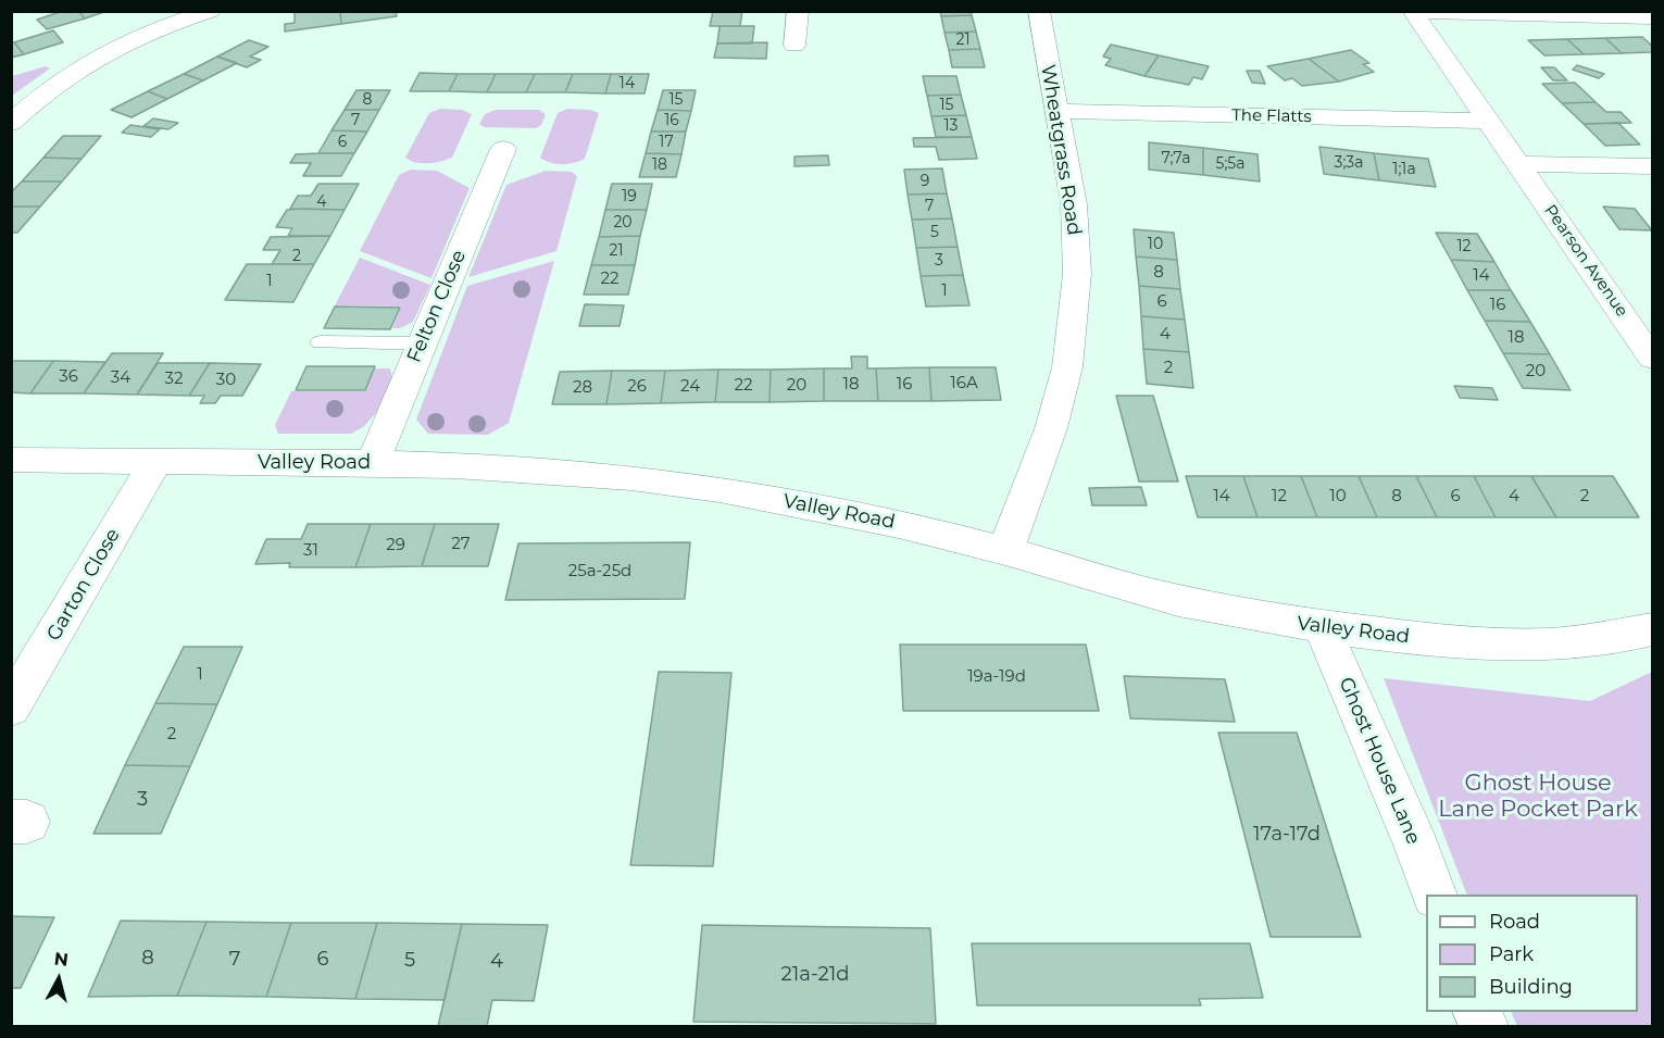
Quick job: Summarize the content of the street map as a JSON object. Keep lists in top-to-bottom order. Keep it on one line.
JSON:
{"streets":{"street":["The Flatts","Wheatgrass Road","Pearson Avenue","Felton Close","Valley Road","Garton Close","Ghost House Lane"]},"crossings":[["The Flatts","Wheatgrass Road"],["The Flatts","Pearson Avenue"],["Wheatgrass Road","Valley Road"],["Felton Close","Valley Road"],["Valley Road","Garton Close"],["Valley Road","Ghost House Lane"]],"parks":["Ghost House Lane Pocket Park"],"house_numbers":["21","14","8","15","15","7","16","13","6","17","7;7a","3;3a","5;5a","18","1;1a","9","19","4","7","20","5","10","12","21","2","3","8","14","22","1","1","6","16","4","18","2","20","36","34","32","30","16A","18","16","22","20","26","24","28","14","12","10","8","6","4","2","27","29","31","25a-25d","1","19a-19d","2","3","17a-17d","8","7","6","5","4","21a-21d"],"legend":["Road","Park","Building"],"north":"top"}
